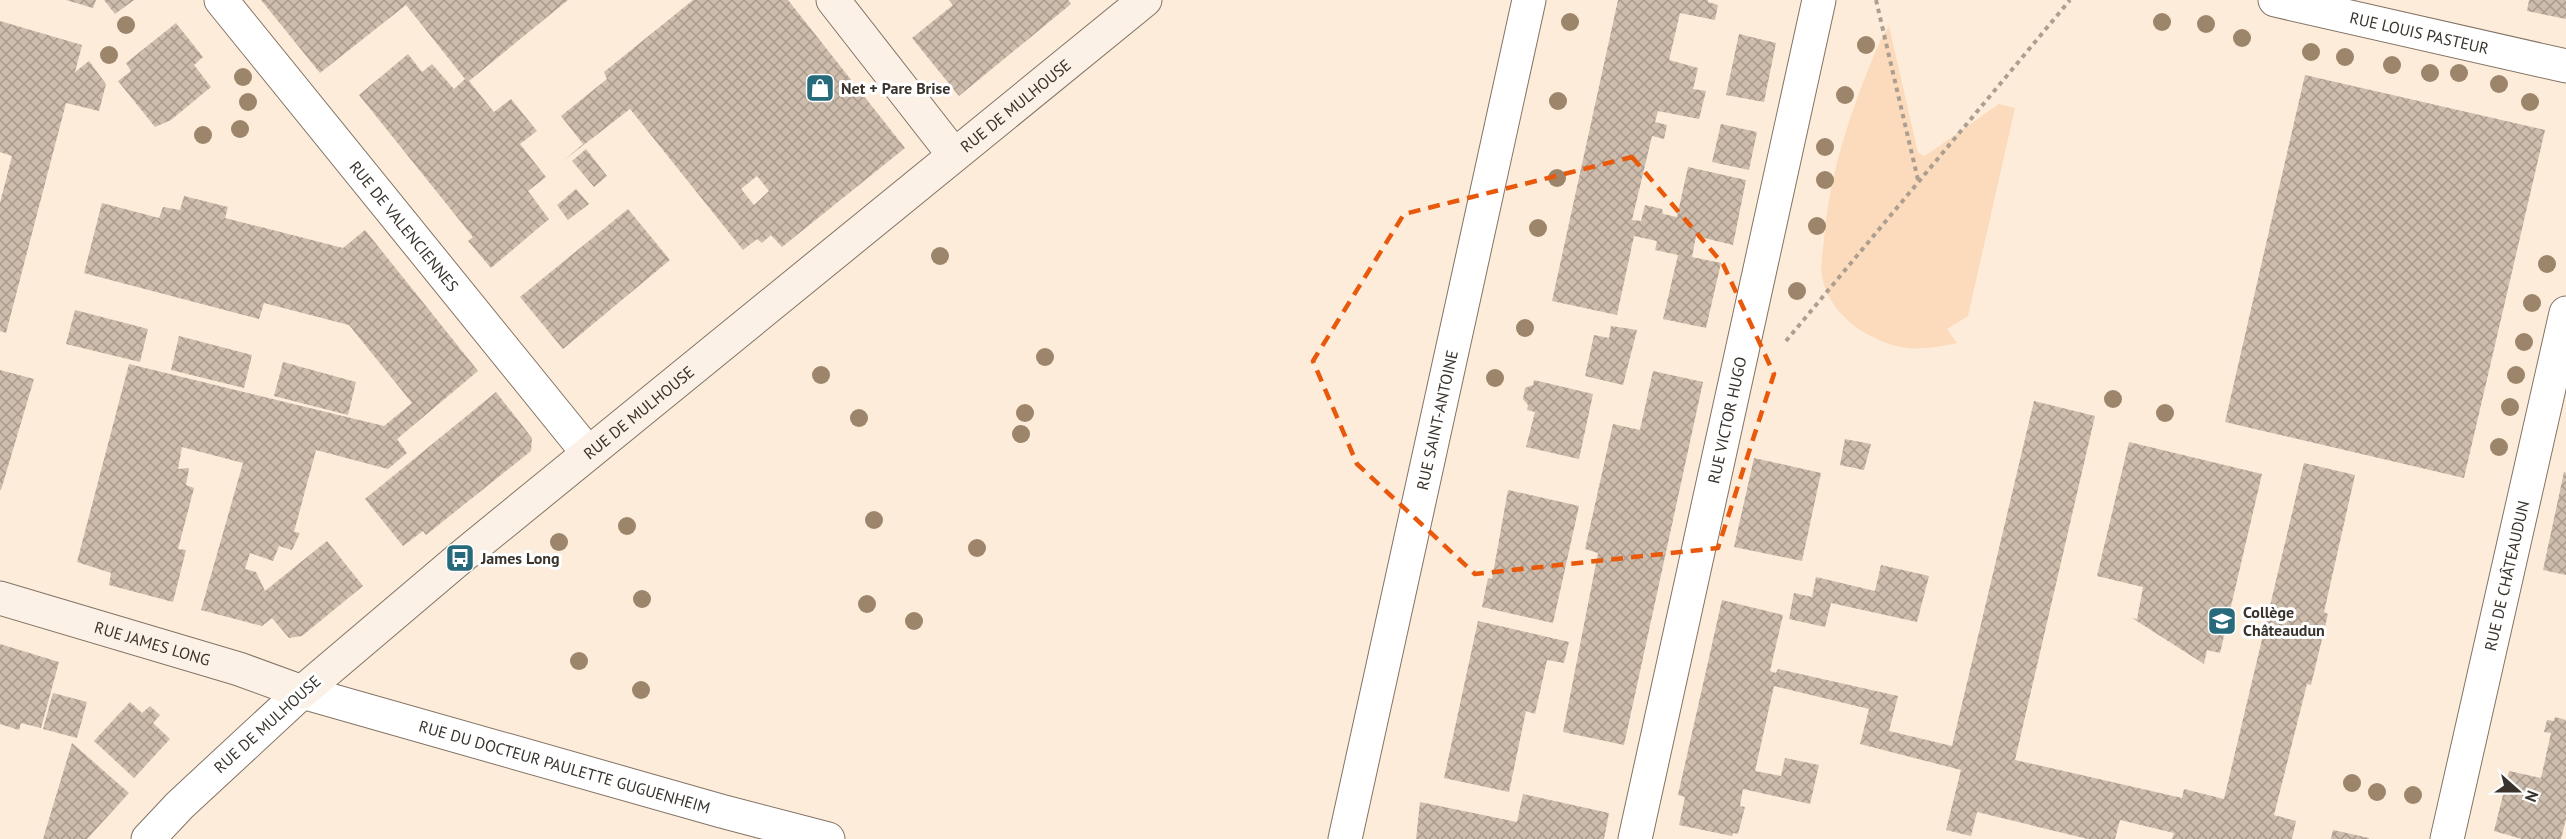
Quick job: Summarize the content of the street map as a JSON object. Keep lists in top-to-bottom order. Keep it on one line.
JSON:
{"streets":{"main road":["RUE DE MULHOUSE","RUE JAMES LONG"],"street":["RUE LOUIS PASTEUR","RUE DE VALENCIENNES","RUE SAINT-ANTOINE","RUE VICTOR HUGO","RUE DE CHÂTEAUDUN","RUE DU DOCTEUR PAULETTE GUGUENHEIM"]},"crossings":[["RUE DE MULHOUSE","RUE DE VALENCIENNES"],["RUE DE MULHOUSE","RUE JAMES LONG"],["RUE DE MULHOUSE","RUE DU DOCTEUR PAULETTE GUGUENHEIM"],["RUE JAMES LONG","RUE DU DOCTEUR PAULETTE GUGUENHEIM"]],"places":{"shop":["Net + Pare Brise"],"bus stop":["James Long"],"school or university":["Collège Châteaudun"]},"north":"right"}
